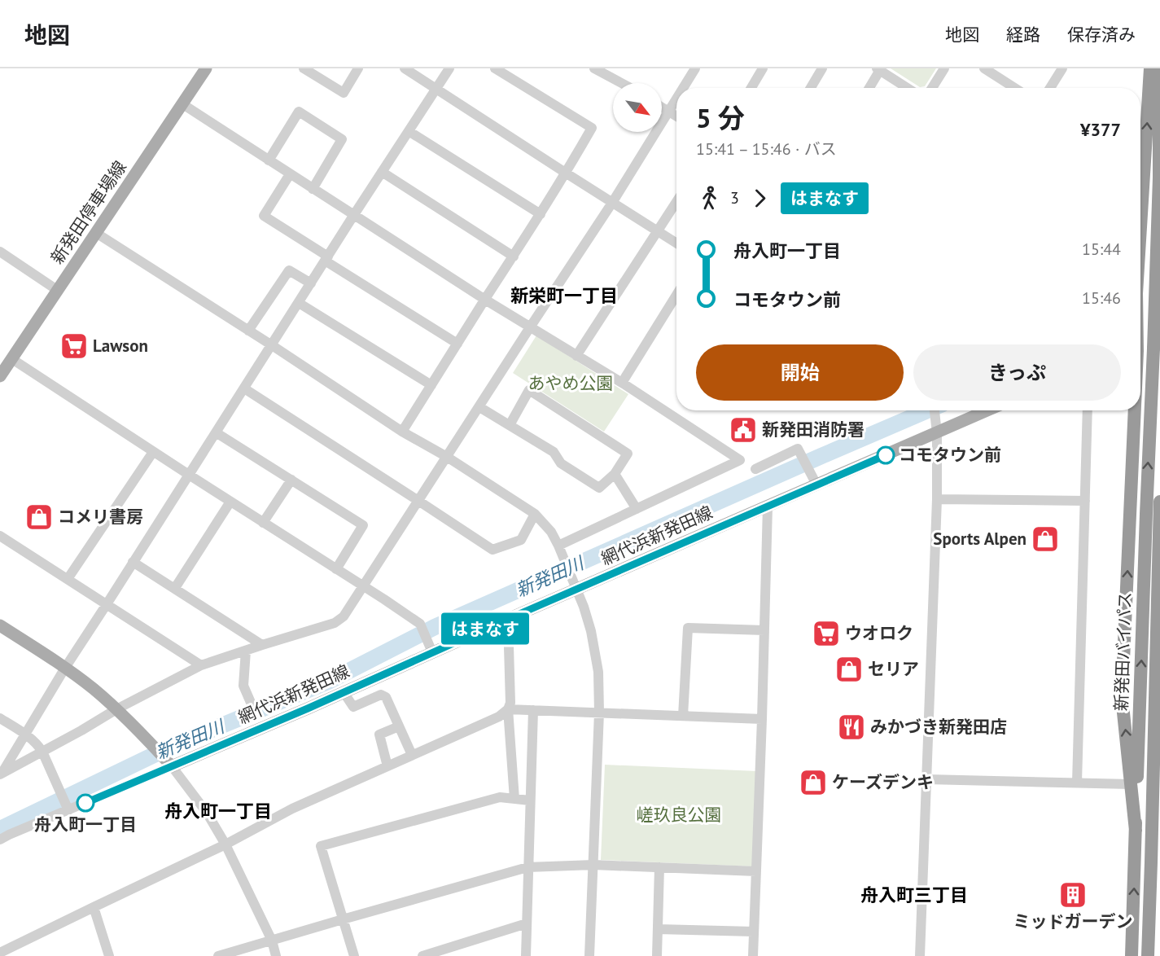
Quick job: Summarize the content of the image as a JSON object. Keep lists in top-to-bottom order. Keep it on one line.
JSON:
{"streets":{"highway":["新発田バイパス"],"main road":["新発田停車場線","網代浜新発田線"]},"districts":["新栄町一丁目","舟入町一丁目","舟入町三丁目"],"water":["新発田川"],"parks":["あやめ公園","嵯玖良公園"],"places":{"supermarket":["Lawson","ウオロク"],"public building":["新発田消防署"],"other":["コモタウン前","舟入町一丁目"],"shop":["コメリ書房","Sports Alpen","セリア","ケーズデンキ"],"restaurant":["みかづき新発田店"],"building":["ミッドガーデン"]},"lines":["bus line はまなす"],"north":"bottom right","page":{"header":"地図","nav":["地図","経路","保存済み"],"on_map":"はまなす","heading":["5 分","15:41 – 15:46 · バス","¥377"],"legs":["3","はまなす"],"list":[{"name":"舟入町一丁目","value":"15:44"},{"name":"コモタウン前","value":"15:46"}],"buttons":["開始","きっぷ"]}}
